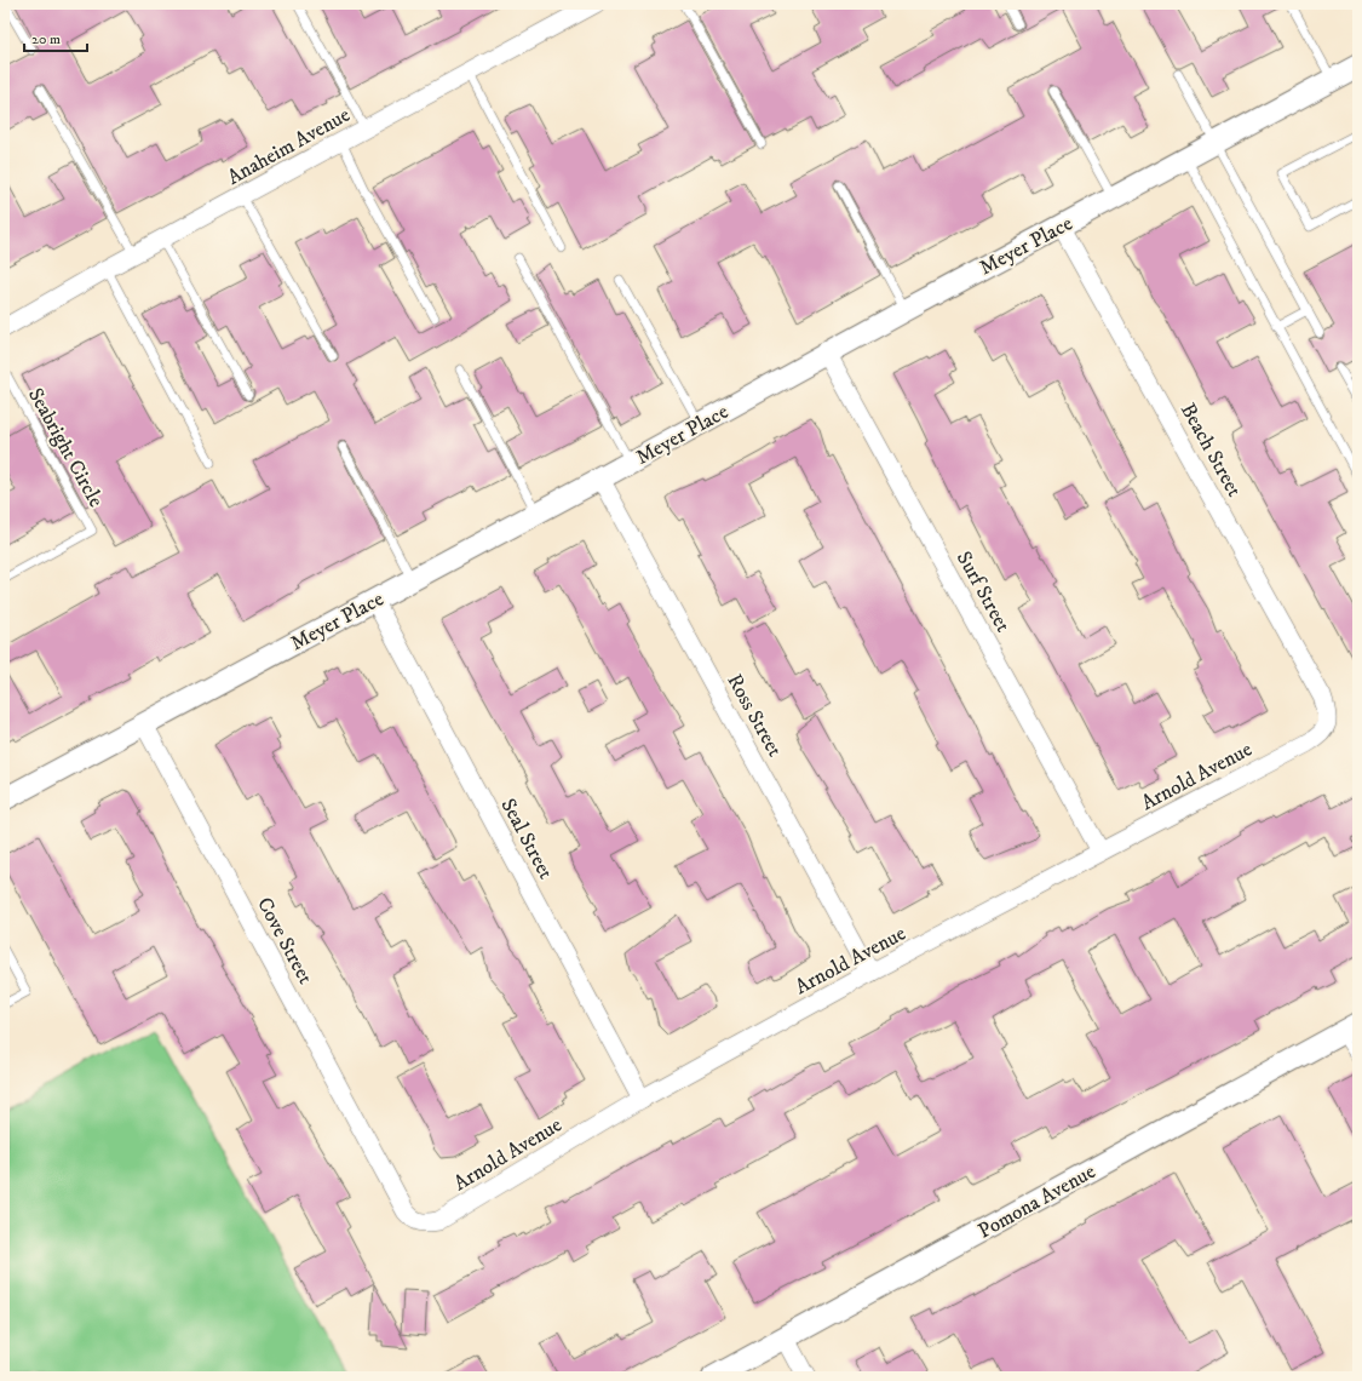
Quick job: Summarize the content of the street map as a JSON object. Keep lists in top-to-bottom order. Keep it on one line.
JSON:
{"streets":{"street":["Anaheim Avenue","Meyer Place","Beach Street","Surf Street","Ross Street","Arnold Avenue","Seal Street","Cove Street","Pomona Avenue"],"lane":["Seabright Circle"]},"crossings":[["Meyer Place","Beach Street"],["Meyer Place","Surf Street"],["Meyer Place","Ross Street"],["Meyer Place","Seal Street"],["Meyer Place","Cove Street"],["Beach Street","Arnold Avenue"],["Surf Street","Arnold Avenue"],["Ross Street","Arnold Avenue"],["Arnold Avenue","Seal Street"],["Arnold Avenue","Cove Street"]],"scale_bar":"20 m"}
